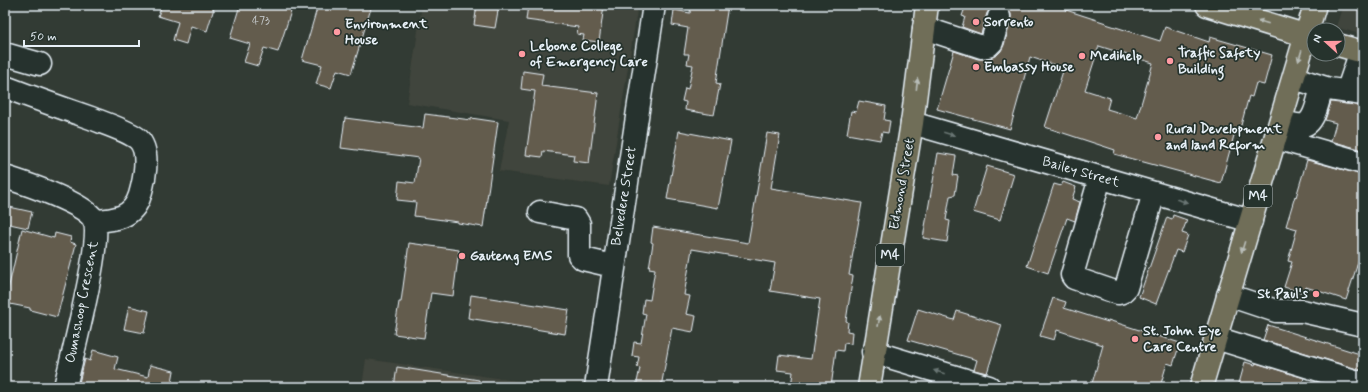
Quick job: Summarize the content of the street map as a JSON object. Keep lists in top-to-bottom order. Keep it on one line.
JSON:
{"streets":{"main road":["Edmond Street","M4"],"street":["Bailey Street","Belvedere Street","Oumashoop Crescent"]},"crossings":[["Bailey Street","Edmond Street"],["Bailey Street","M4"]],"one_way":["Bailey Street","Edmond Street"],"places":["Sorrento","Environment House","Lebone College of Emergency Care","Medihelp","Traffic Safety Building","Embassy House","Rural Development and land Reform","Gauteng EMS","St Paul's","St. John Eye Care Centre"],"house_numbers":["473"],"scale_bar":"50 m","north":"left"}
